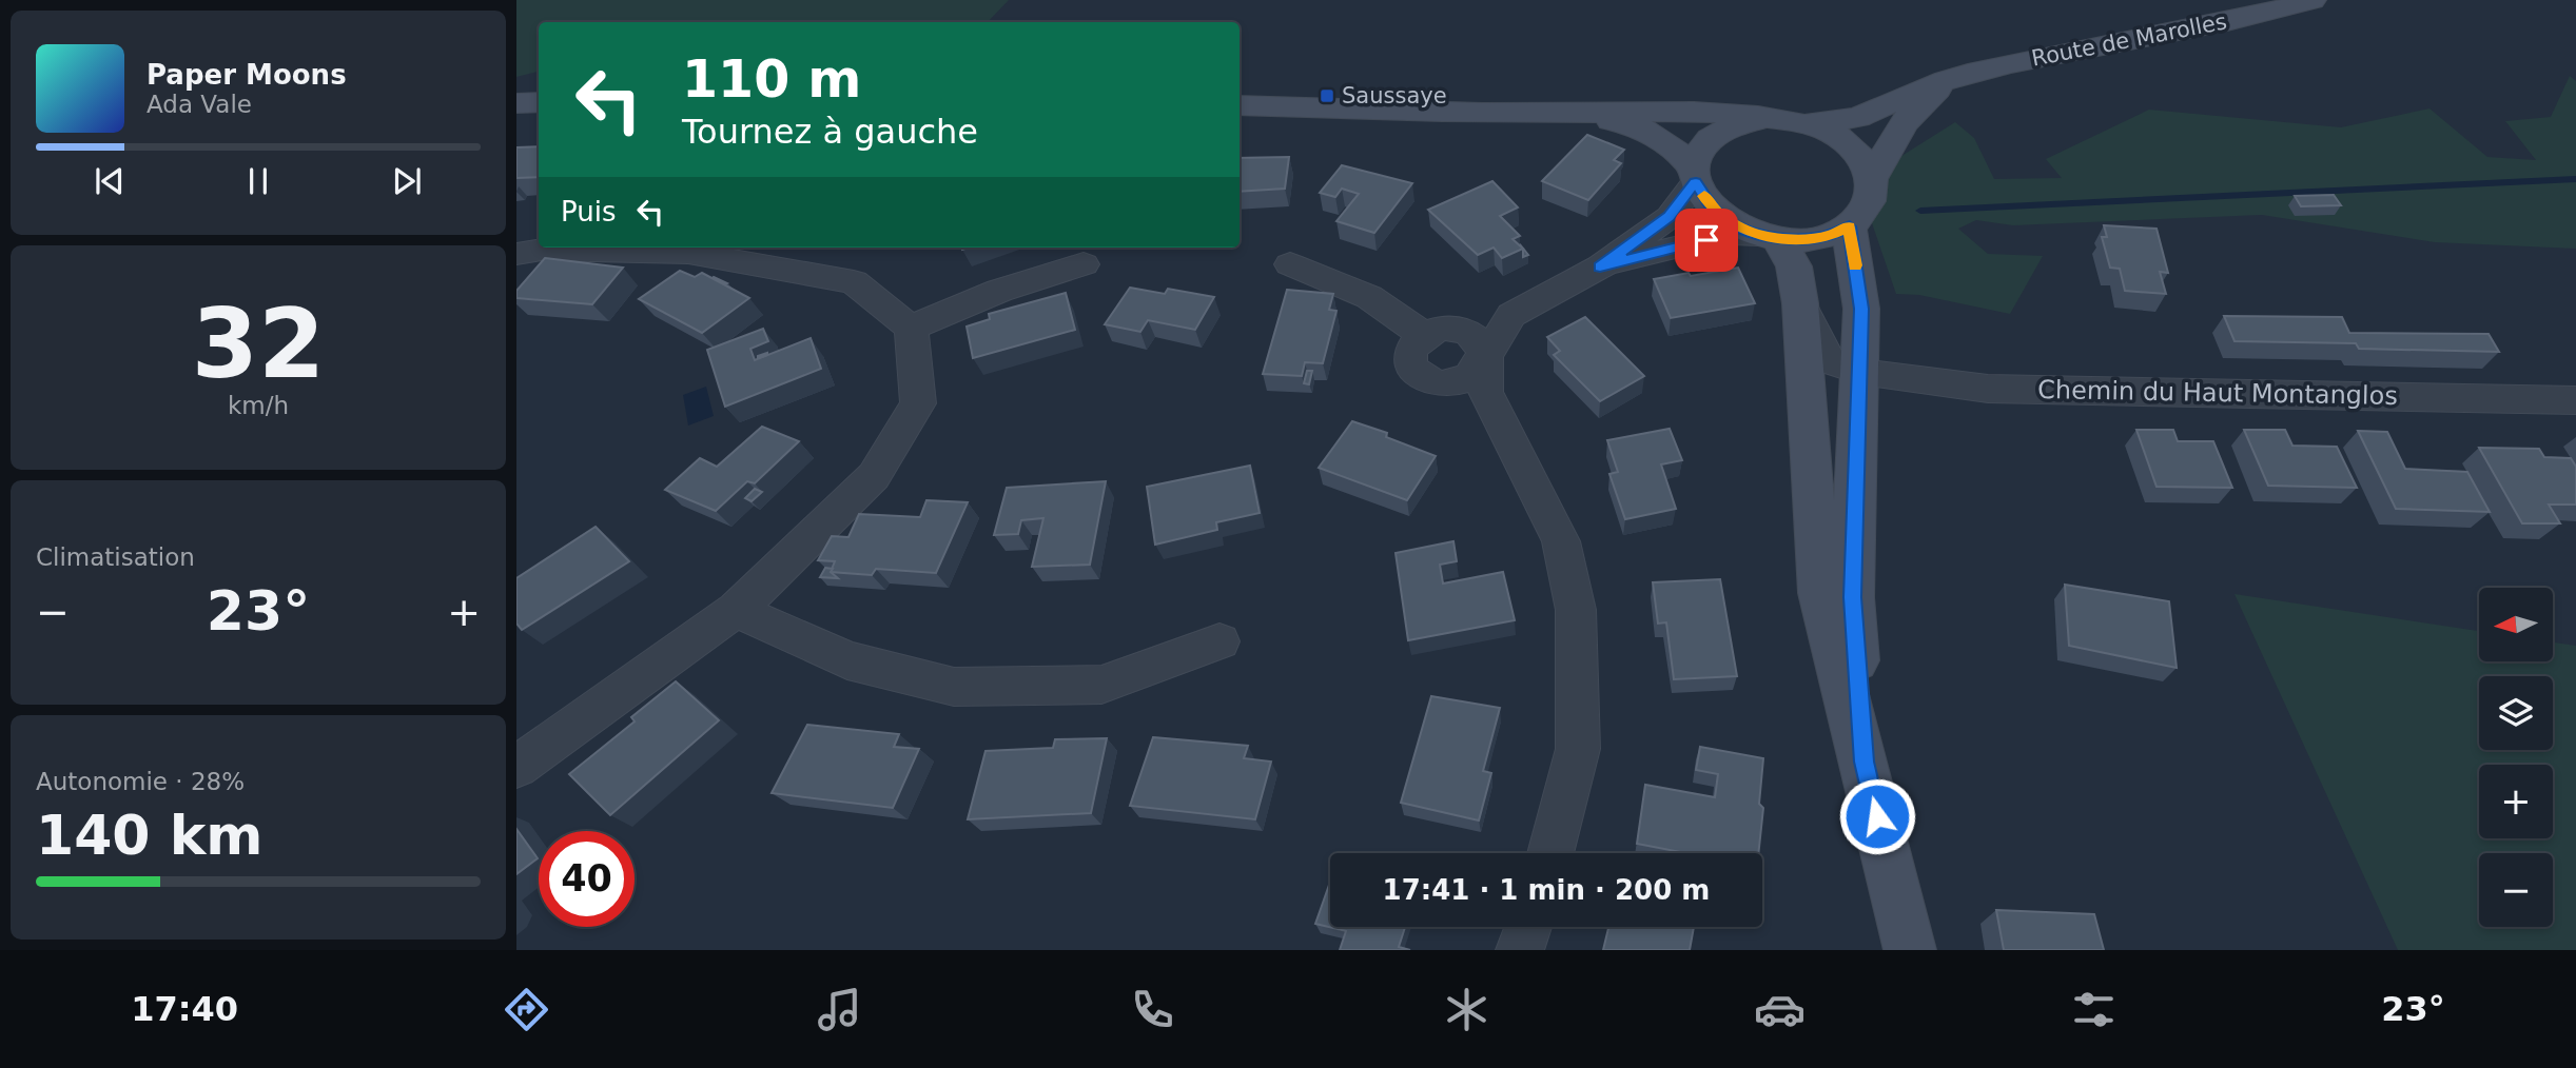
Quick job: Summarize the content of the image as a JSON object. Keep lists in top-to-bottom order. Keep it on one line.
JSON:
{"streets":{"street":["Route de Marolles","Chemin du Haut Montanglos"]},"places":{"transit":["Saussaye"]},"north":"left","page":{"turn":["110 m","Tournez à gauche"],"song":["Paper Moons","Ada Vale"],"then":"Puis","tile":[["32","km/h"],"Climatisation",["Autonomie · 28%","140 km"]],"heat":["−","23°","+"],"map_buttons":["+","−"],"limit":"40","trip":"17:41 · 1 min · 200 m","tabs":["17:40","23°"]}}
